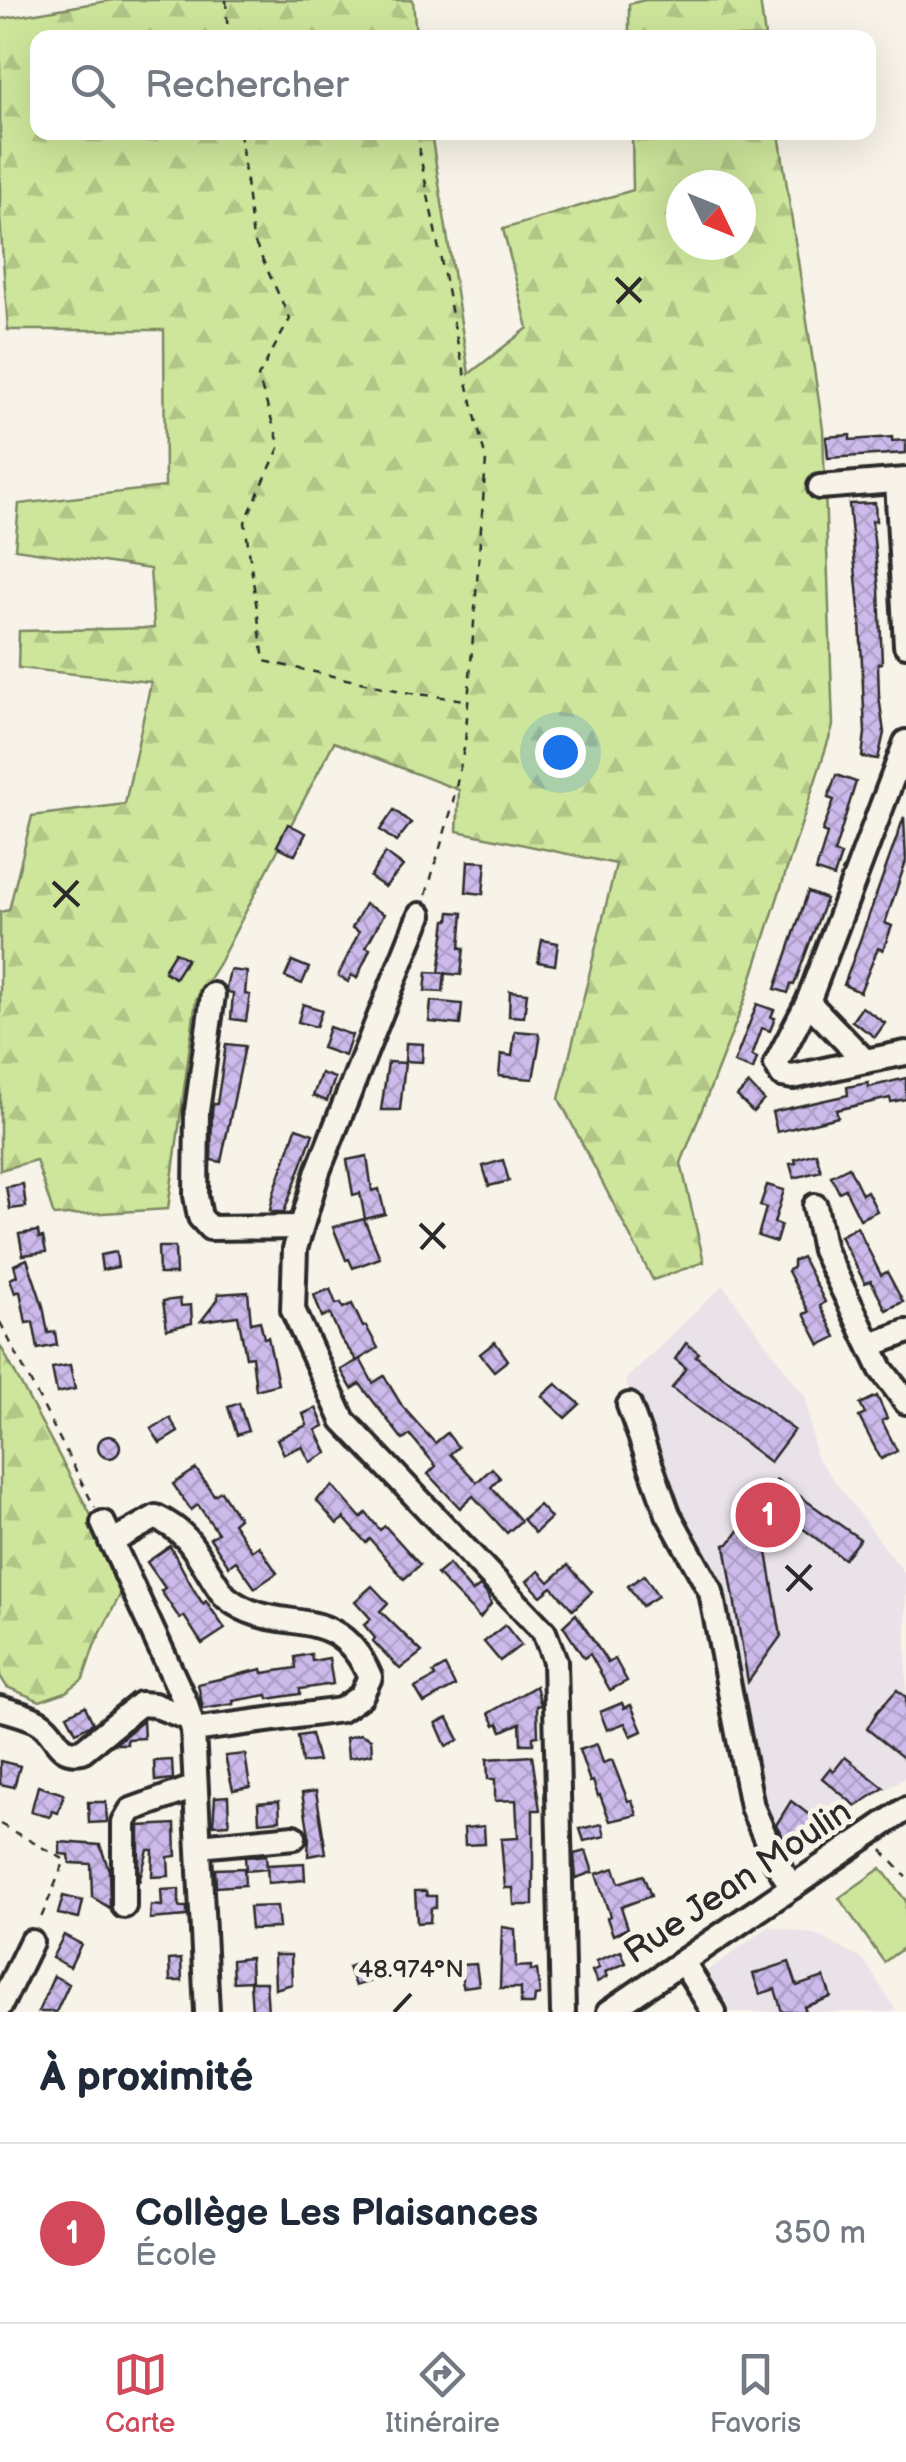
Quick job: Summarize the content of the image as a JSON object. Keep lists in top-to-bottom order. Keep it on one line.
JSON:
{"streets":{"street":["Rue Jean Moulin"]},"north":"bottom right","page":{"search":"Rechercher","pins":"1","heading":"À proximité","list":[{"mark":"1","name":"Collège Les Plaisances","note":"École","value":"350 m"}],"nav":["Carte","Itinéraire","Favoris"]},"coordinates":["48.974°N"]}
